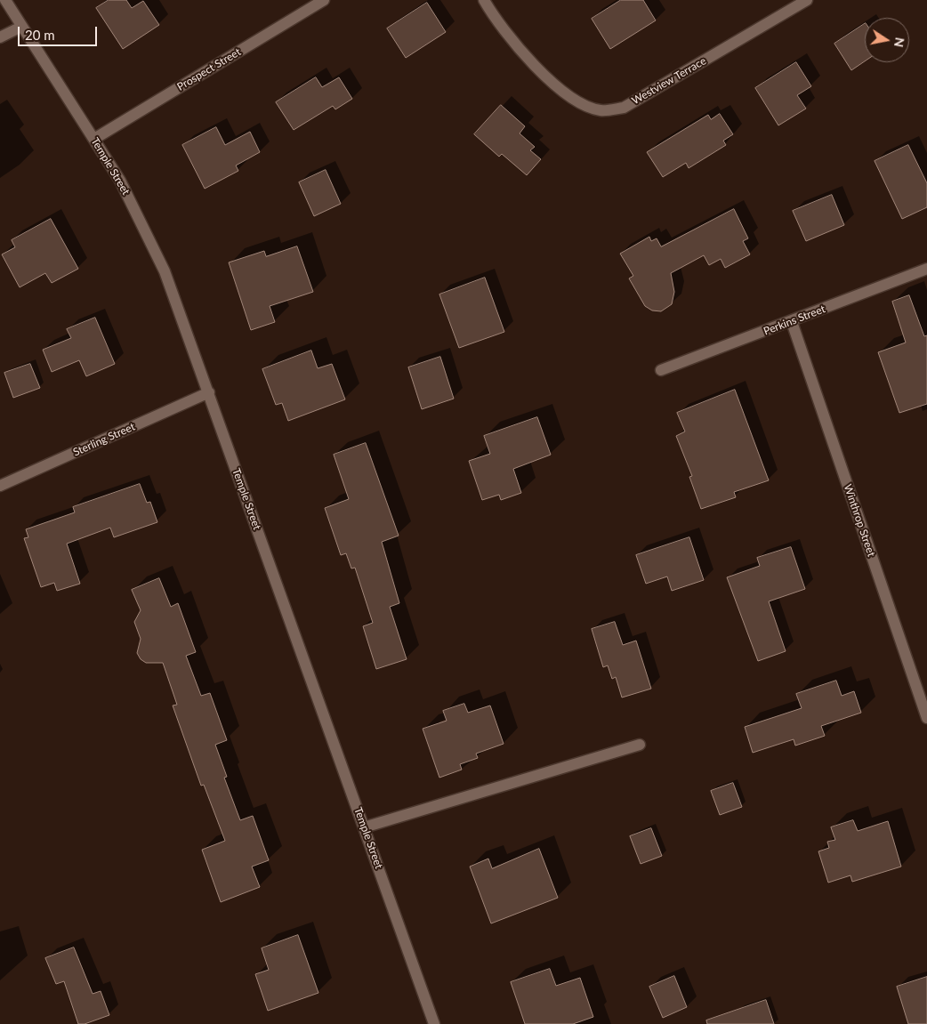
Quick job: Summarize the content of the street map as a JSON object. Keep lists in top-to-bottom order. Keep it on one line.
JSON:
{"streets":{"street":["Prospect Street","Westview Terrace","Temple Street","Perkins Street","Sterling Street","Winthrop Street"]},"crossings":[["Prospect Street","Temple Street"],["Temple Street","Sterling Street"],["Perkins Street","Winthrop Street"]],"scale_bar":"20 m","north":"right"}
